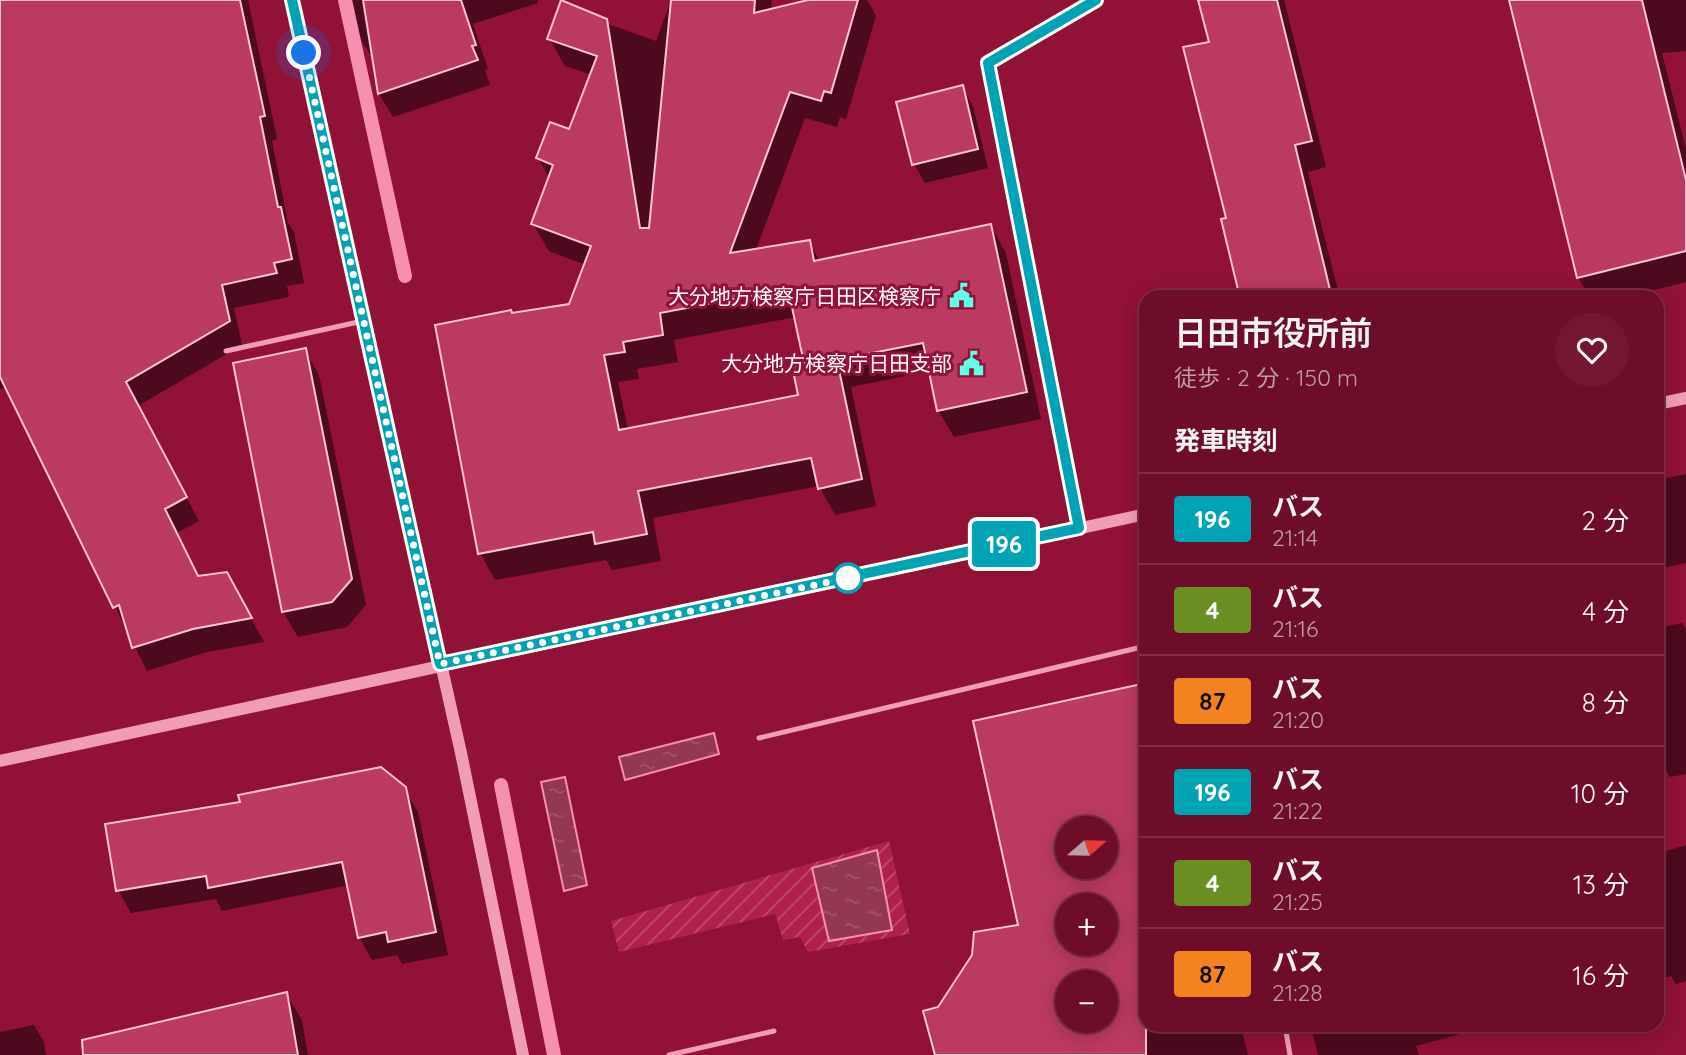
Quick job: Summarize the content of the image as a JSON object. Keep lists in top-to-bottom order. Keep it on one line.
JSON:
{"places":{"public building":["大分地方検察庁日田区検察庁","大分地方検察庁日田支部"]},"lines":["bus line 196"],"north":"right","page":{"on_map":"196","heading":[["日田市役所前","徒歩 · 2 分 · 150 m"],"発車時刻"],"list":[{"mark":"196","name":"バス","note":"21:14","value":"2 分"},{"mark":"4","name":"バス","note":"21:16","value":"4 分"},{"mark":"87","name":"バス","note":"21:20","value":"8 分"},{"mark":"196","name":"バス","note":"21:22","value":"10 分"},{"mark":"4","name":"バス","note":"21:25","value":"13 分"},{"mark":"87","name":"バス","note":"21:28","value":"16 分"}],"map_buttons":["+","−"]}}
